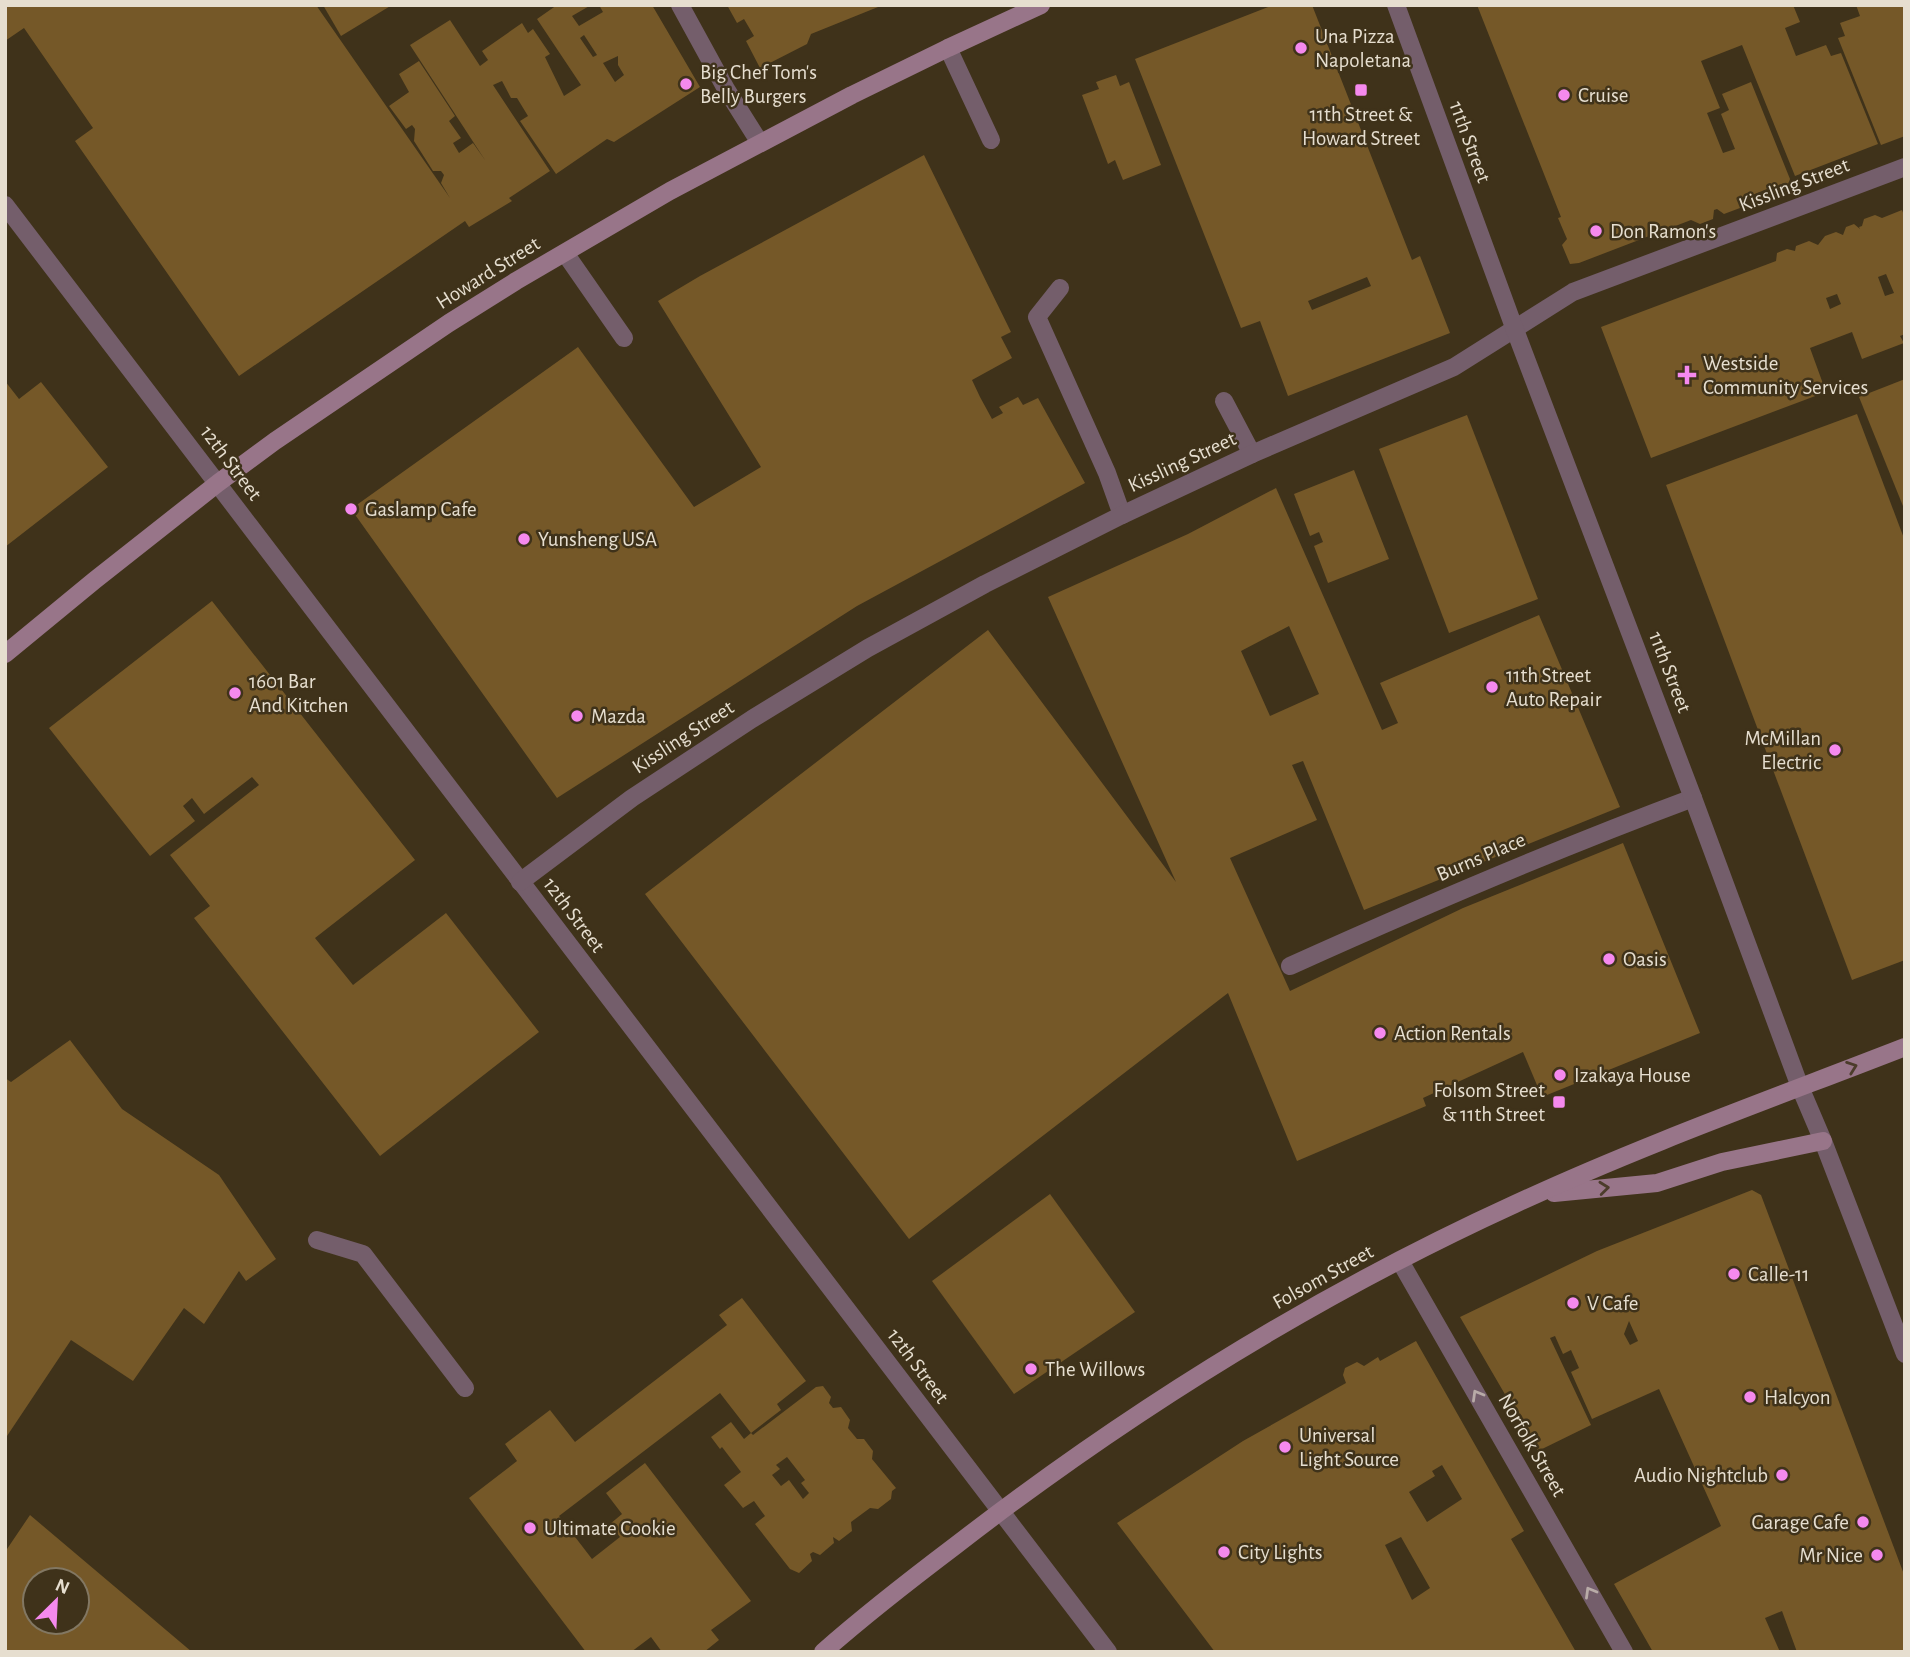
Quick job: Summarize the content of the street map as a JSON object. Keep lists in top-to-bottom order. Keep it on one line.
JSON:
{"streets":{"main road":["Howard Street","Folsom Street"],"street":["11th Street","Kissling Street","12th Street","Burns Place","Norfolk Street"]},"crossings":[["11th Street","Kissling Street"],["11th Street","Burns Place"],["11th Street","Folsom Street"],["Kissling Street","12th Street"],["Howard Street","12th Street"],["12th Street","Folsom Street"],["Folsom Street","Norfolk Street"]],"one_way":["Norfolk Street"],"places":{"other":["Una Pizza Napoletana","Big Chef Tom's Belly Burgers","Cruise","Don Ramon's","Gaslamp Cafe","Yunsheng USA","11th Street Auto Repair","1601 Bar And Kitchen","Mazda","McMillan Electric","Oasis","Action Rentals","Izakaya House","Calle-11","V Cafe","The Willows","Halcyon","Universal Light Source","Audio Nightclub","Garage Cafe","Ultimate Cookie","City Lights","Mr Nice"],"transit":["11th Street & Howard Street","Folsom Street & 11th Street"],"health":["Westside Community Services"]},"north":"top right"}
